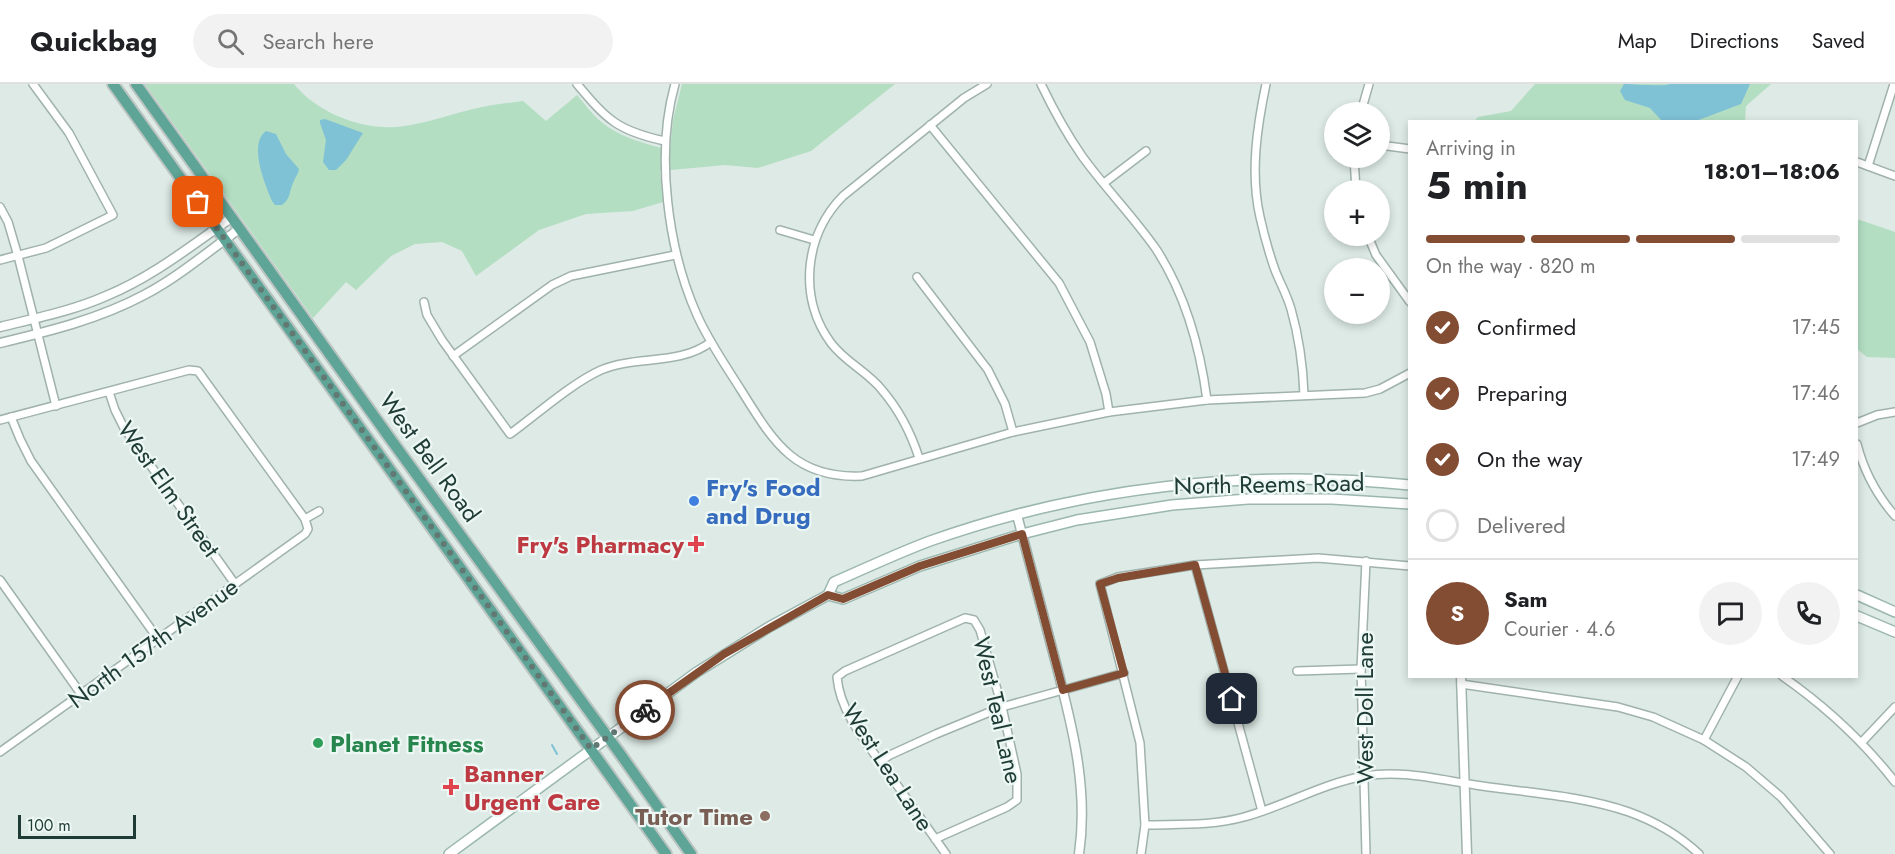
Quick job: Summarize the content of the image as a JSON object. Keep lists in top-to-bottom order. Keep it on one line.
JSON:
{"streets":{"main road":["West Bell Road","North Reems Road"],"street":["West Elm Street","North 157th Avenue","West Doll Lane","West Teal Lane","West Lea Lane"]},"crossings":[["West Bell Road","North Reems Road"],["West Elm Street","North 157th Avenue"],["West Teal Lane","West Lea Lane"]],"places":{"other":["Fry's Food and Drug","Planet Fitness","Tutor Time"],"health":["Fry's Pharmacy","Banner Urgent Care"]},"scale_bar":"100 m","page":{"header":"Quickbag","search":"Search here","nav":["Map","Directions","Saved"],"map_buttons":["+","−"],"heading":["5 min","Arriving in","18:01–18:06"],"panel":["Sam","Courier · 4.6"],"bar":"On the way · 820 m","list":[["Confirmed","17:45"],["Preparing","17:46"],["On the way","17:49"],"Delivered"],"round":"S","scale":"100 m"}}
